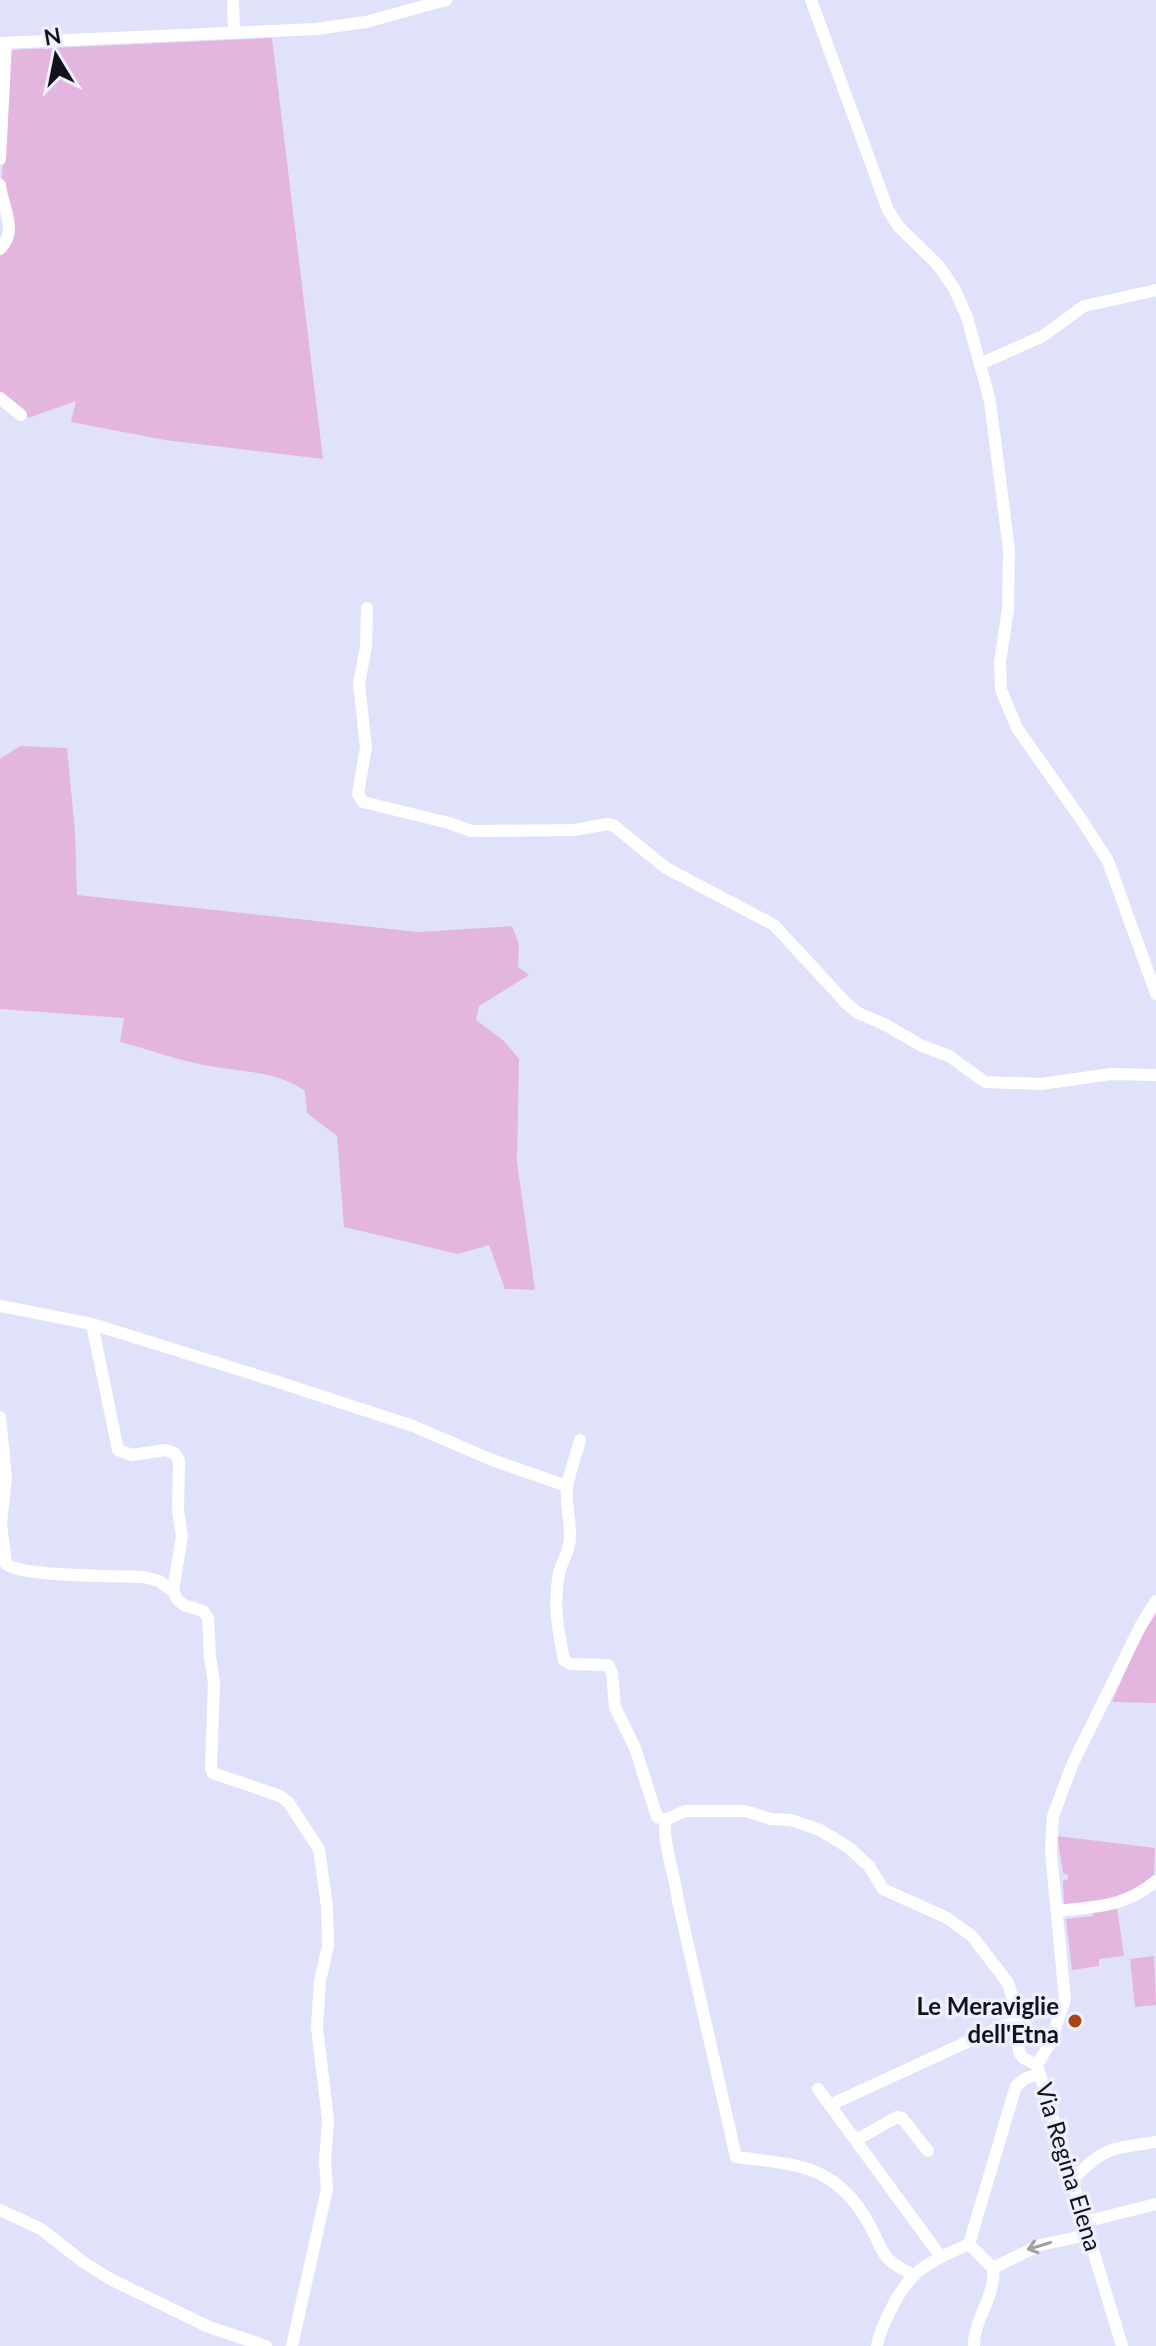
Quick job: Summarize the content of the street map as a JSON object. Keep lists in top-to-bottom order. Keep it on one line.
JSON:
{"streets":{"street":["Via Regina Elena"]},"places":["Le Meraviglie dell'Etna"],"north":"top"}
